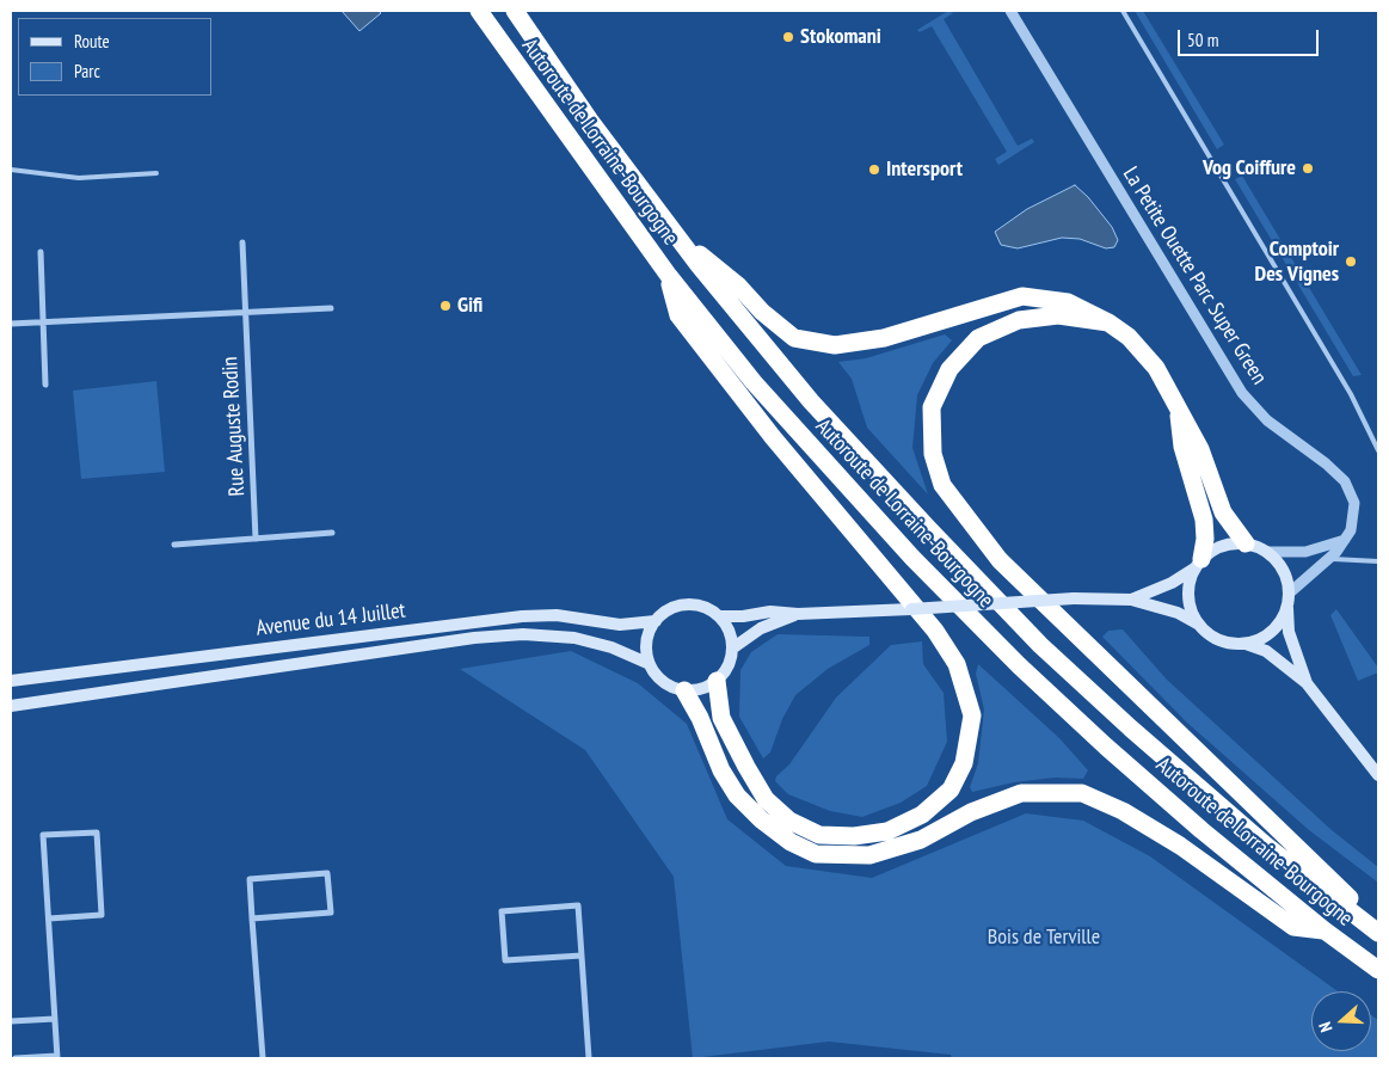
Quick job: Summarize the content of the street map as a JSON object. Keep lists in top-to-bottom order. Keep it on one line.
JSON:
{"streets":{"highway":["Autoroute de Lorraine-Bourgogne"],"main road":["Avenue du 14 Juillet"],"street":["La Petite Ouette Parc Super Green","Rue Auguste Rodin"]},"parks":["Bois de Terville"],"places":["Stokomani","Vog Coiffure","Intersport","Comptoir Des Vignes","Gifi"],"legend":["Route","Parc"],"scale_bar":"50 m","north":"left"}
